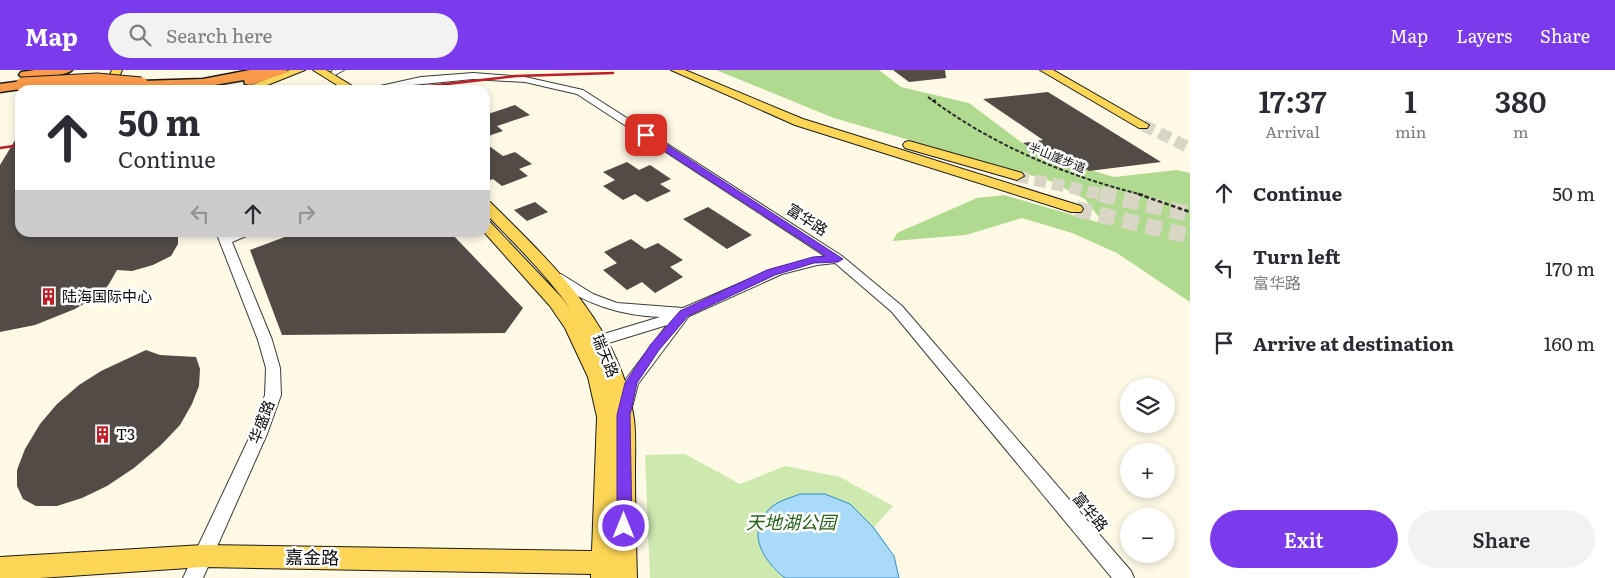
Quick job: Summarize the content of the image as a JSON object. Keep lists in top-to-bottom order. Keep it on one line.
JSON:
{"streets":{"main road":["瑞天路","嘉金路"],"street":["富华路","华盛路"],"path":["半山崖步道"]},"crossings":[["瑞天路","嘉金路"],["华盛路","嘉金路"]],"parks":["天地湖公园"],"places":{"building":["陆海国际中心","T3"]},"page":{"header":"Map","search":"Search here","nav":["Map","Layers","Share"],"eta":["17:37","Arrival","1","min","380","m"],"turn":["50 m","Continue"],"list":[{"name":"Continue","value":"50 m"},{"name":"Turn left","note":"富华路","value":"170 m"},{"name":"Arrive at destination","value":"160 m"}],"map_buttons":["+","−"],"buttons":["Exit","Share"]}}
